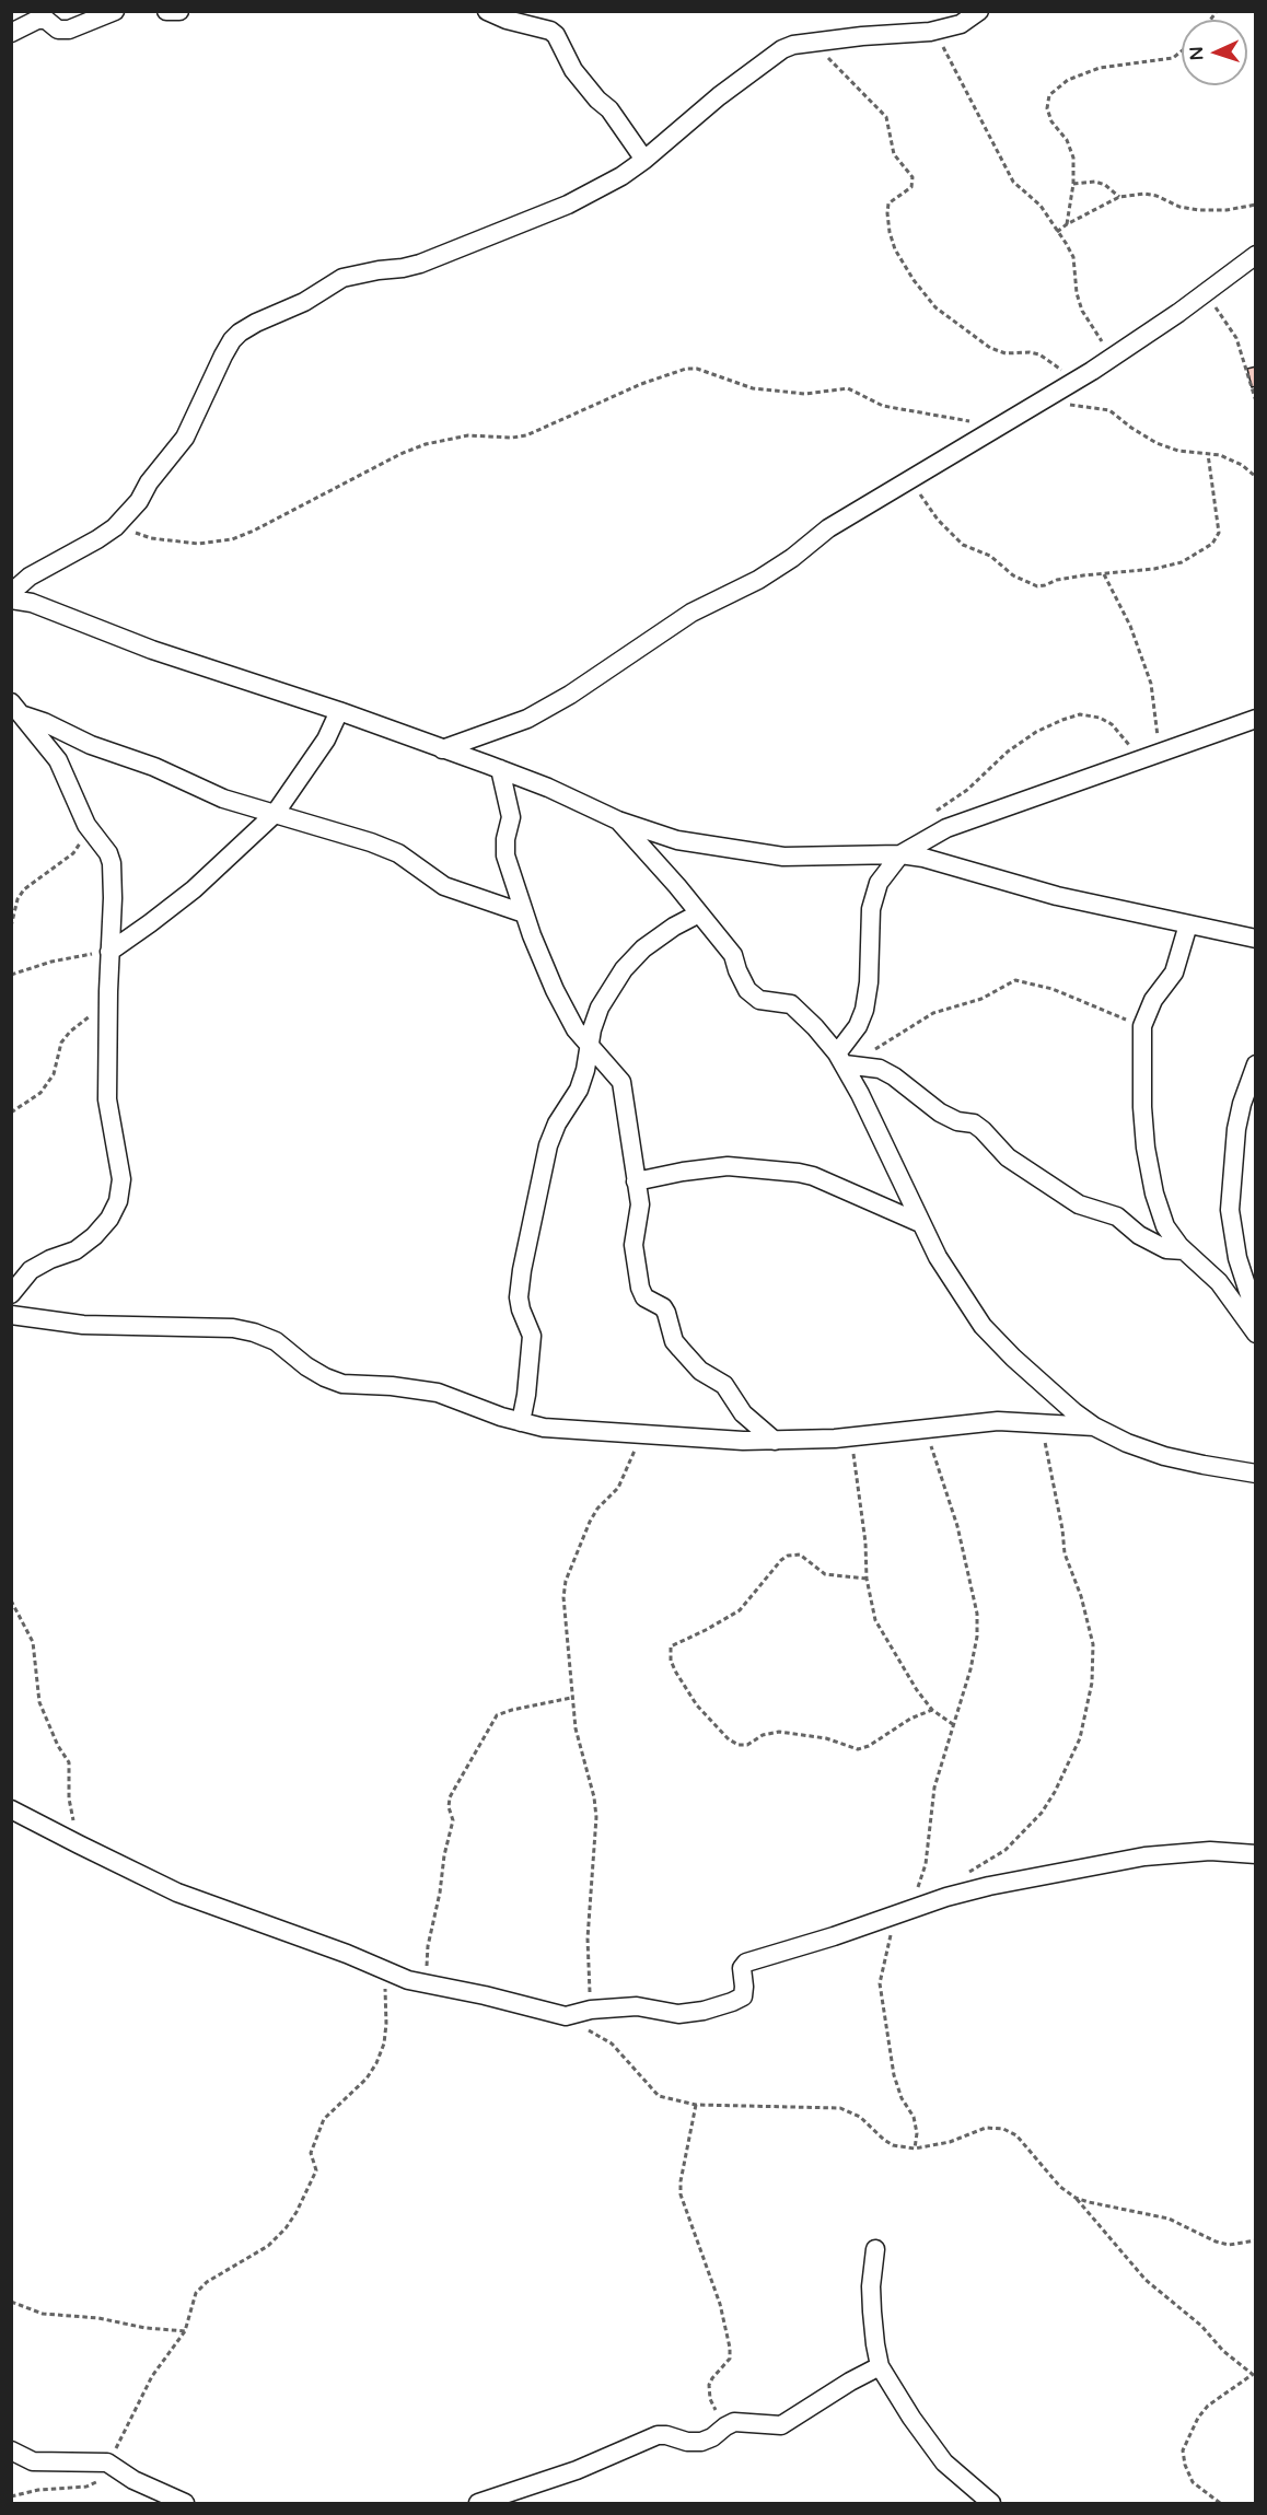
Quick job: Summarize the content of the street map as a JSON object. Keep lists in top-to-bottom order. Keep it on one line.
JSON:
{"north":"left"}
